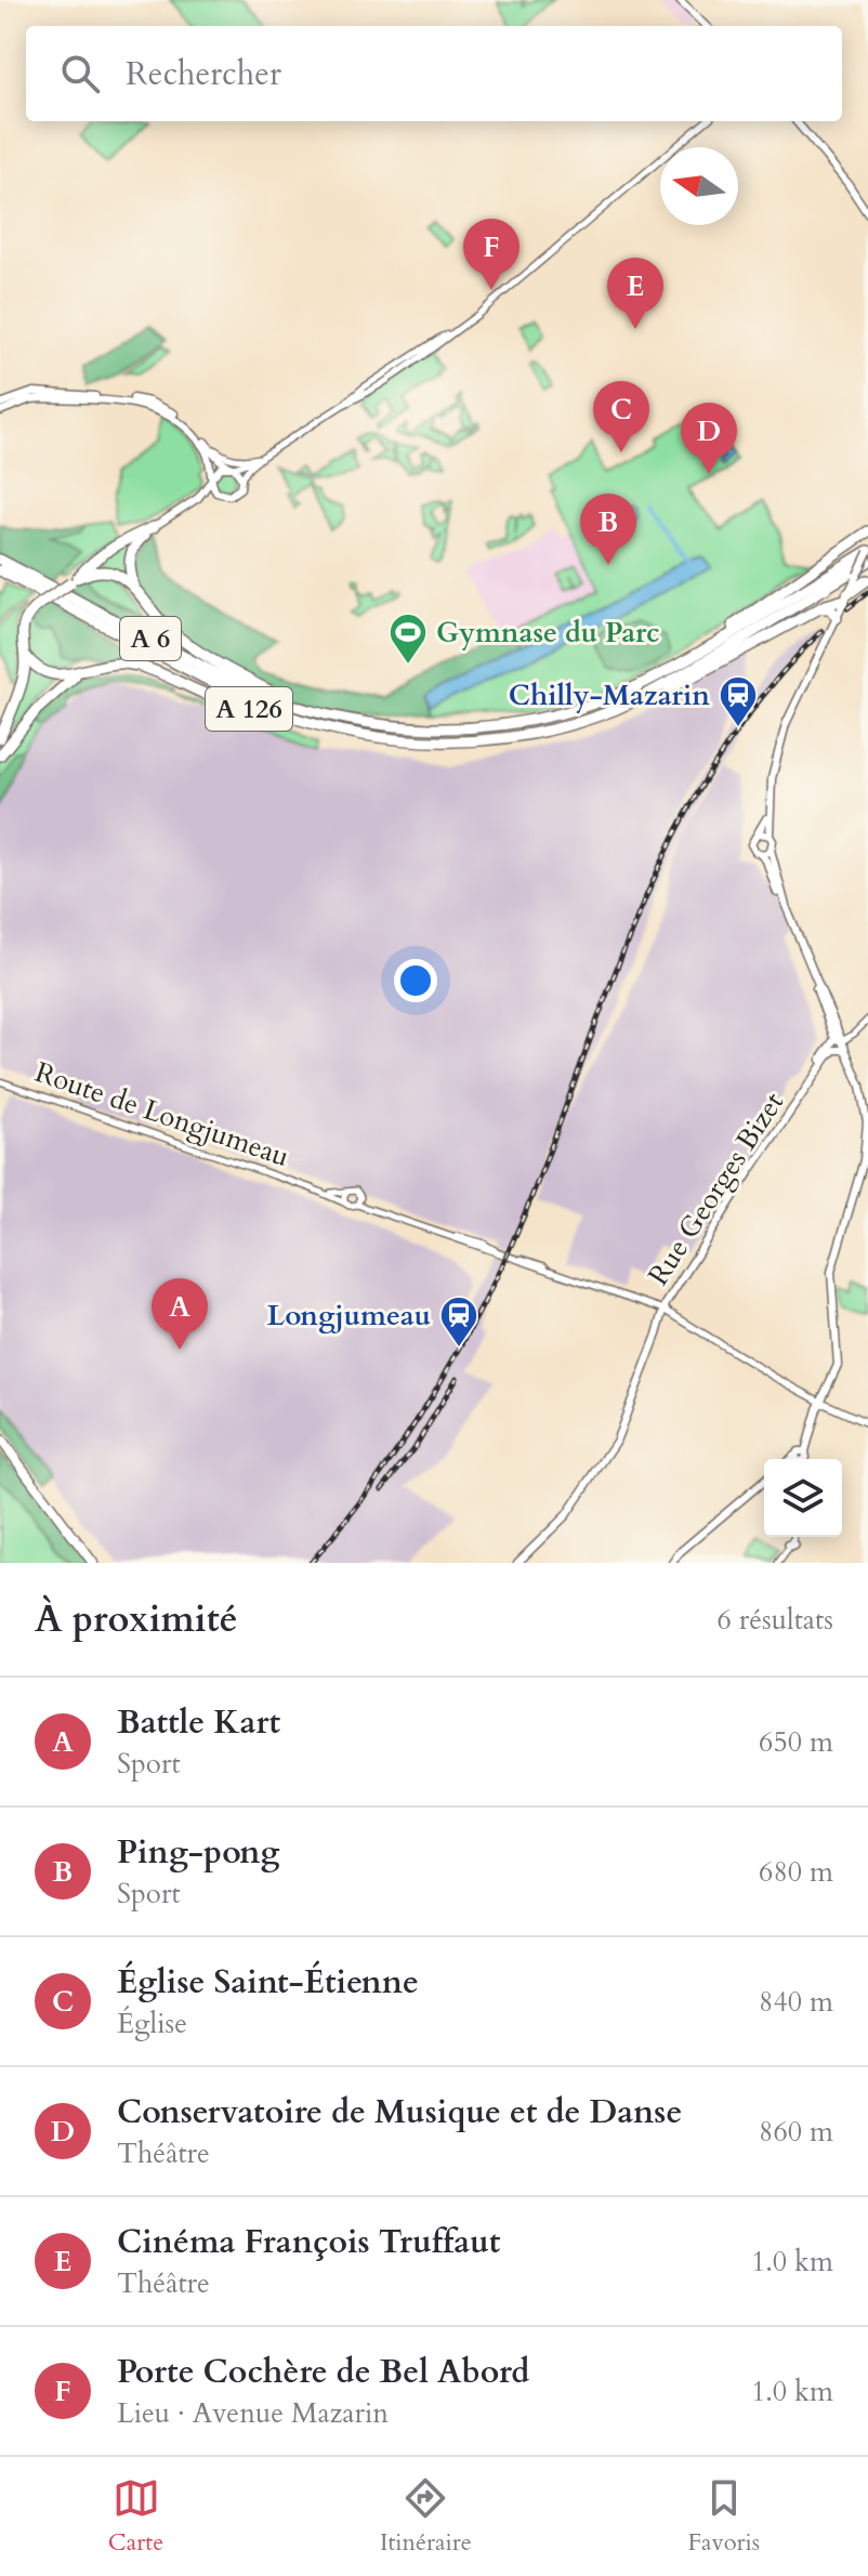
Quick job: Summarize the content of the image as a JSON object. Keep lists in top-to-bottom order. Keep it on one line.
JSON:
{"streets":{"highway":["A 6","A 126"],"main road":["Rue Georges Bizet"],"street":["Route de Longjumeau"]},"crossings":[["A 6","A 126"],["Route de Longjumeau","Rue Georges Bizet"]],"places":{"sports":["Gymnase du Parc"],"station":["Chilly-Mazarin","Longjumeau"]},"north":"left","page":{"search":"Rechercher","pins":["F","E","C","D","B","A"],"heading":["À proximité","6 résultats"],"list":[{"mark":"A","name":"Battle Kart","note":"Sport","value":"650 m"},{"mark":"B","name":"Ping-pong","note":"Sport","value":"680 m"},{"mark":"C","name":"Église Saint-Étienne","note":"Église","value":"840 m"},{"mark":"D","name":"Conservatoire de Musique et de Danse","note":"Théâtre","value":"860 m"},{"mark":"E","name":"Cinéma François Truffaut","note":"Théâtre","value":"1.0 km"},{"mark":"F","name":"Porte Cochère de Bel Abord","note":"Lieu · Avenue Mazarin","value":"1.0 km"}],"nav":["Carte","Itinéraire","Favoris"]}}
